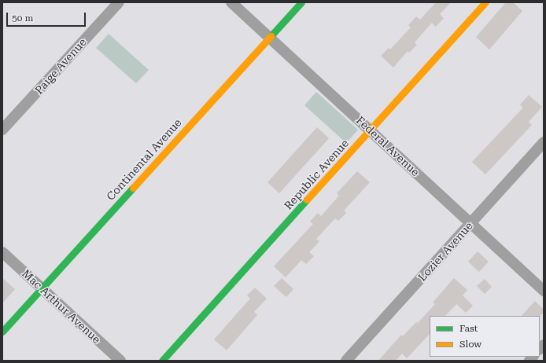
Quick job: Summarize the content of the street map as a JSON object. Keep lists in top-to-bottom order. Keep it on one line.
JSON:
{"streets":{"street":["Paige Avenue","Federal Avenue","Continental Avenue","Republic Avenue","Lozier Avenue","Mac Arthur Avenue"]},"crossings":[["Federal Avenue","Continental Avenue"],["Federal Avenue","Republic Avenue"],["Federal Avenue","Lozier Avenue"],["Continental Avenue","Mac Arthur Avenue"]],"legend":["Fast","Slow"],"scale_bar":"50 m"}
